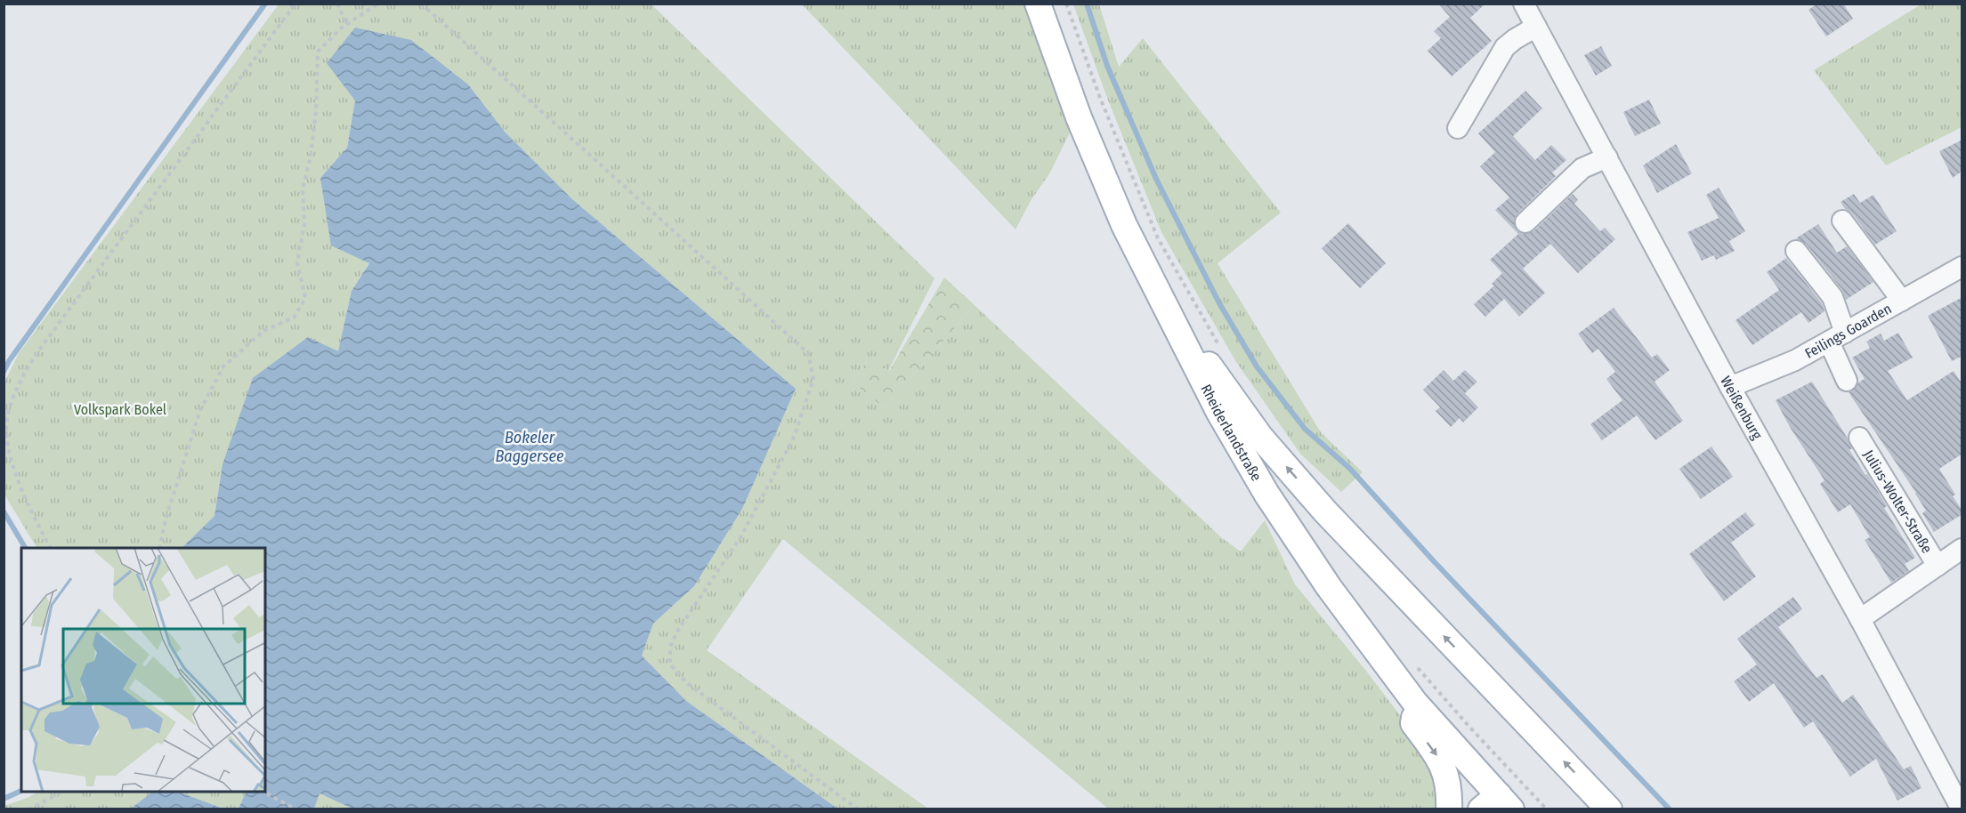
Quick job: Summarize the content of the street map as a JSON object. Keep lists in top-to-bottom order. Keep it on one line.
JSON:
{"streets":{"main road":["Rheiderlandstraße"],"street":["Feilings Goarden","Weißenburg","Julius-Wolter-Straße"]},"crossings":[["Feilings Goarden","Weißenburg"],["Weißenburg","Julius-Wolter-Straße"]],"water":["Bokeler Baggersee"],"parks":["Volkspark Bokel"]}
